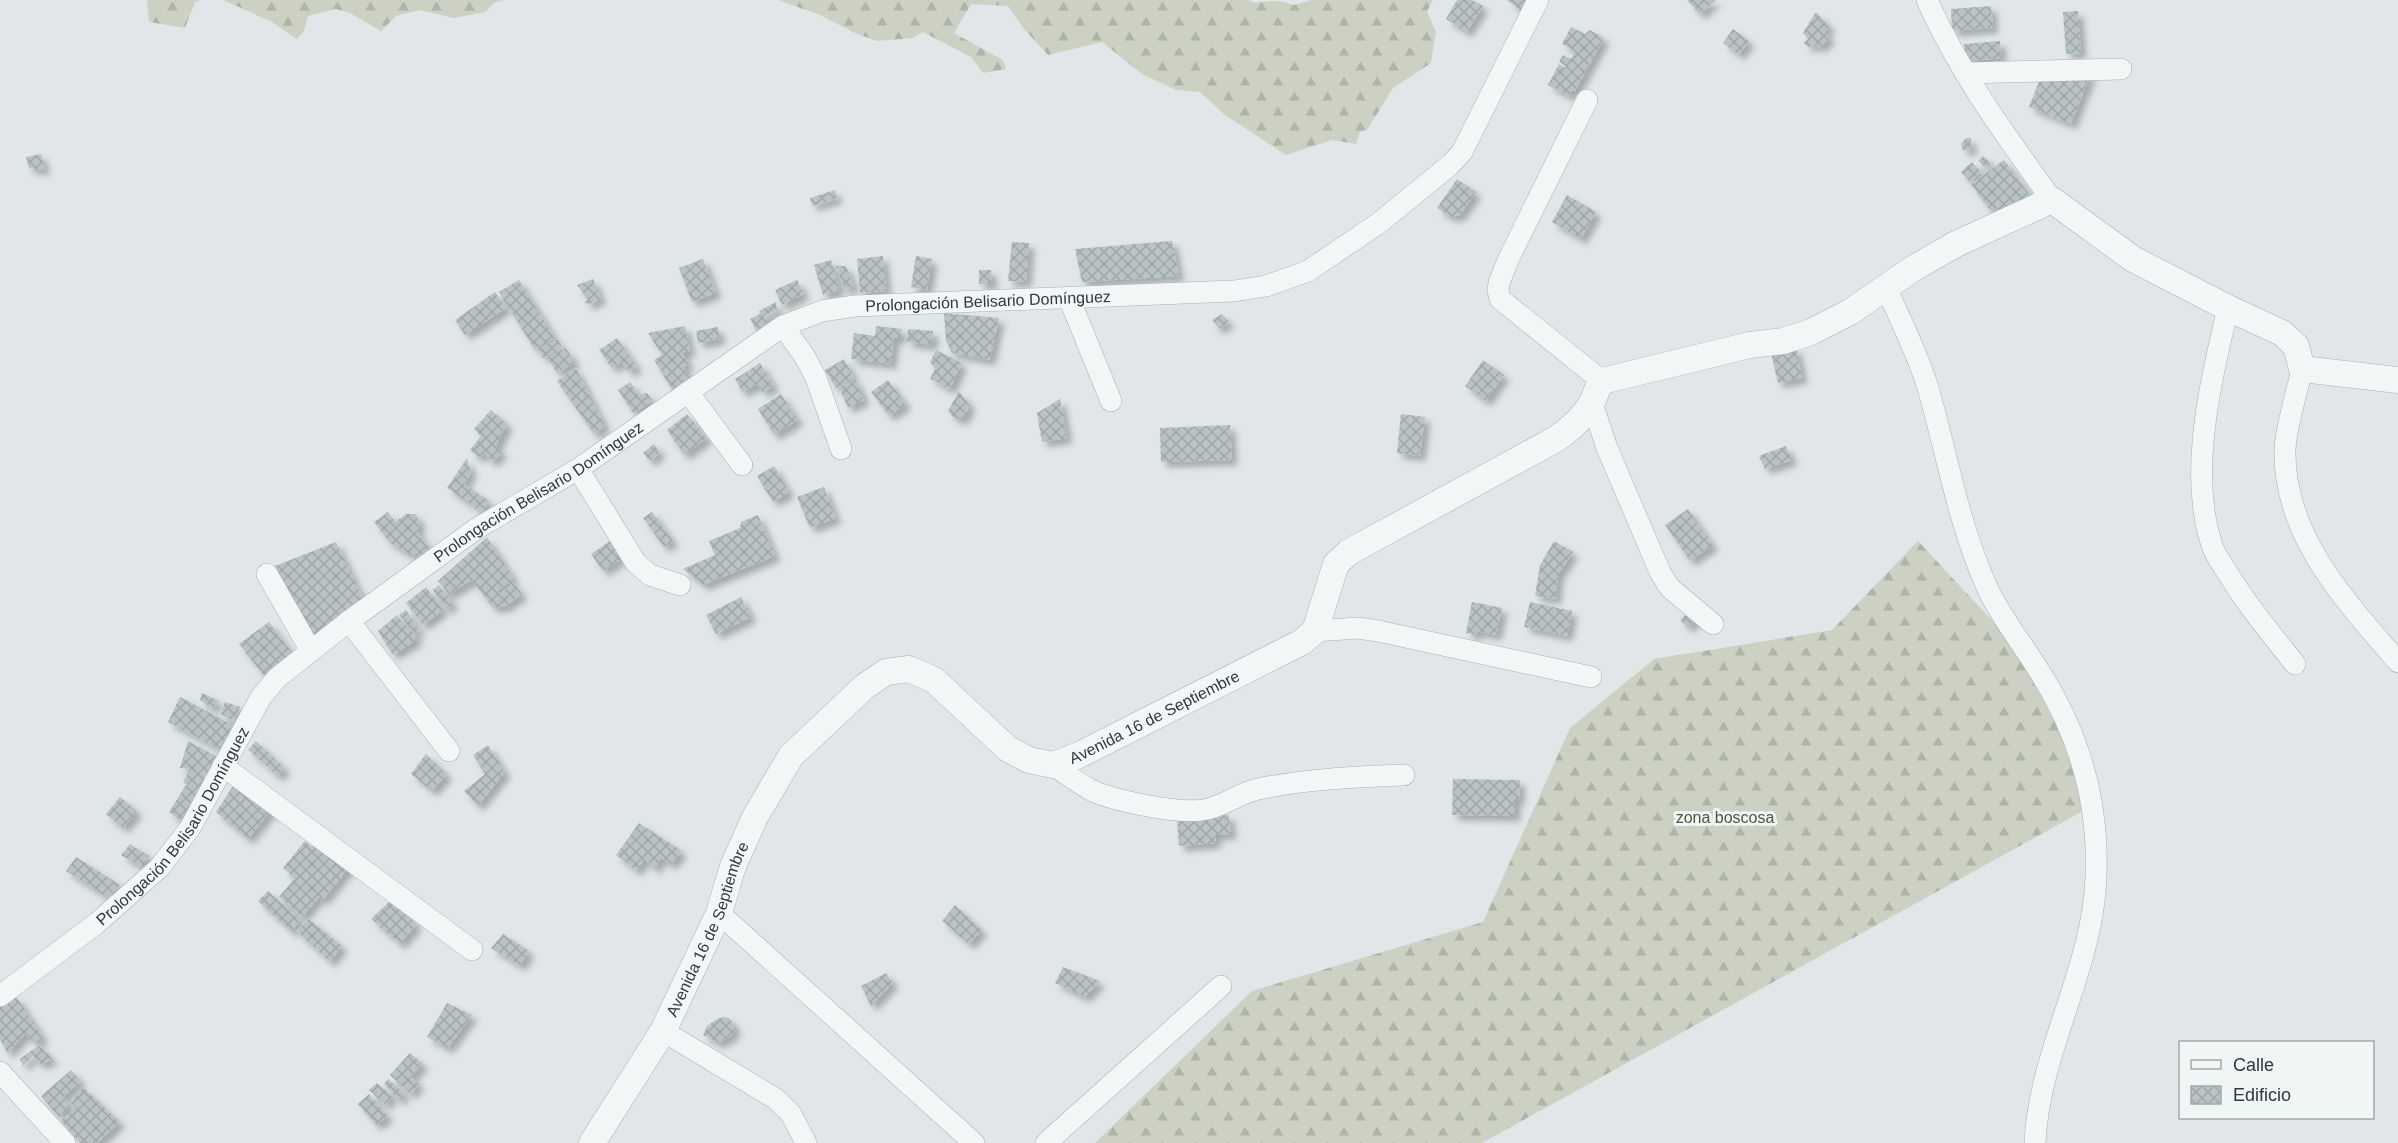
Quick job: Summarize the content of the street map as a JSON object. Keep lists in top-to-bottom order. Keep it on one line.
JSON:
{"streets":{"street":["Prolongación Belisario Domínguez","Avenida 16 de Septiembre"]},"parks":["zona boscosa"],"legend":["Calle","Edificio"]}
